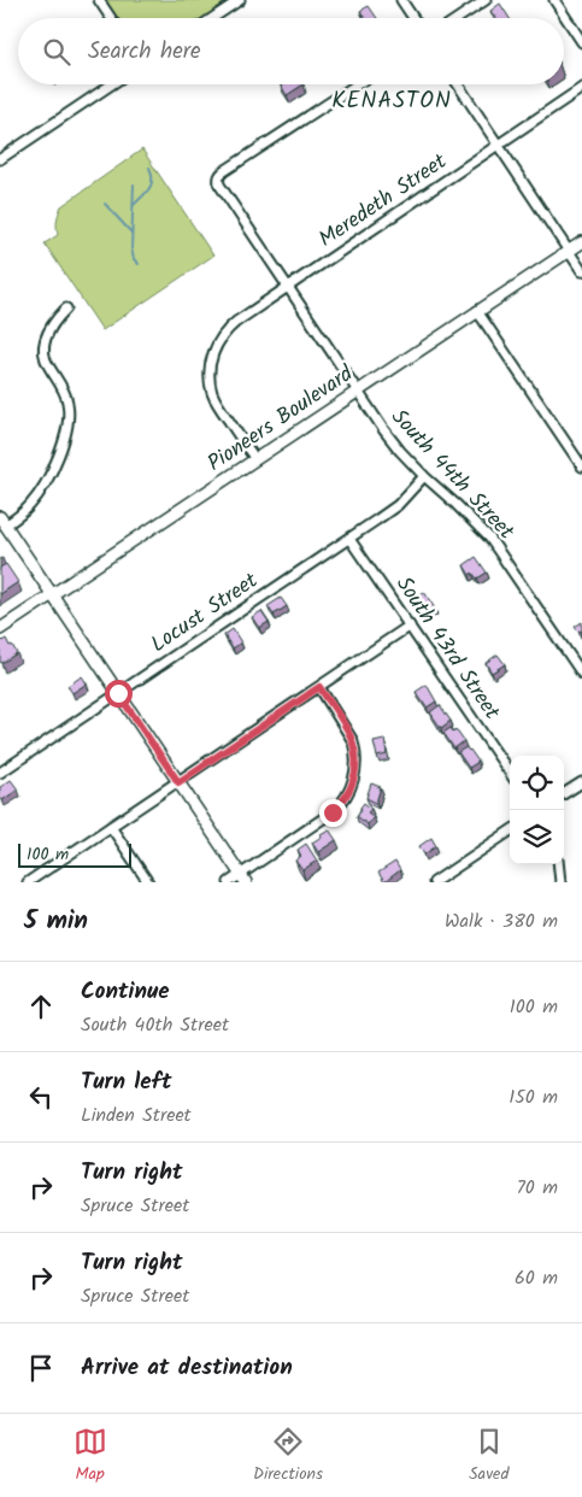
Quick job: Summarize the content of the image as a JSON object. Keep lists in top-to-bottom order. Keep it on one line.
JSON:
{"streets":{"main road":["Pioneers Boulevard"],"street":["Meredeth Street","South 44th Street","Locust Street","South 43rd Street"]},"crossings":[["Meredeth Street","Pioneers Boulevard"],["Meredeth Street","South 44th Street"],["Pioneers Boulevard","South 44th Street"],["South 44th Street","Locust Street"],["Locust Street","South 43rd Street"]],"districts":["KENASTON"],"scale_bar":"100 m","page":{"search":"Search here","scale":"100 m","heading":["5 min","Walk · 380 m"],"list":[["Continue","South 40th Street","100 m"],["Turn left","Linden Street","150 m"],["Turn right","Spruce Street","70 m"],["Turn right","Spruce Street","60 m"],"Arrive at destination"],"nav":["Map","Directions","Saved"]}}
